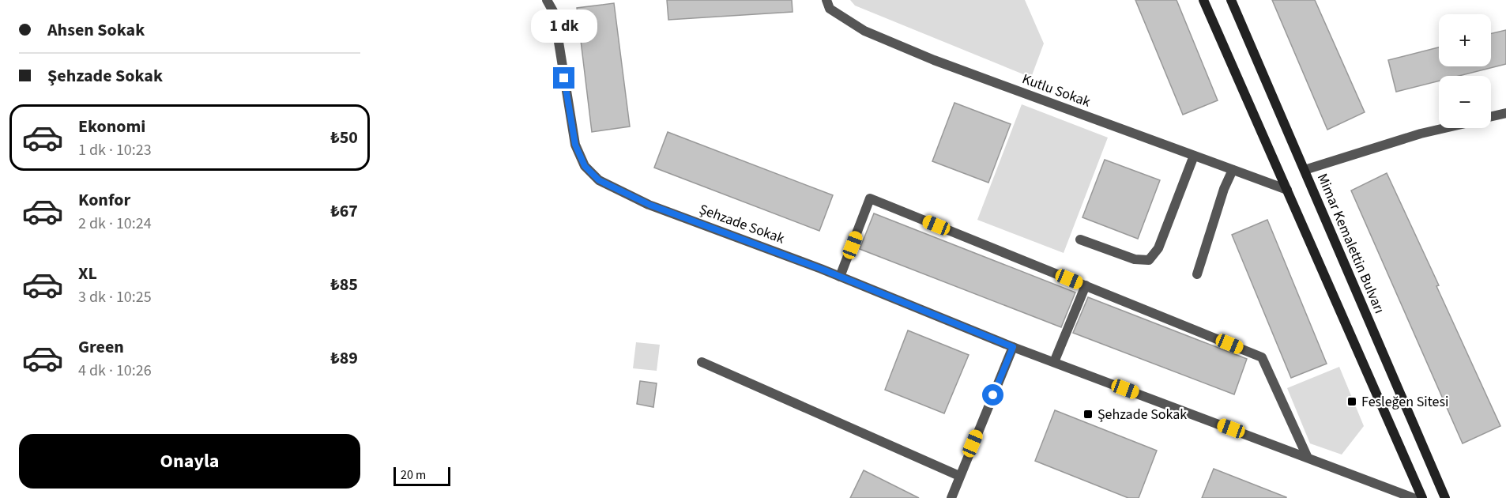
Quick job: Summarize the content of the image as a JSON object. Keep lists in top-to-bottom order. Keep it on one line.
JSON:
{"streets":{"main road":["Mimar Kemalettin Bulvarı"],"street":["Kutlu Sokak","Şehzade Sokak"]},"places":{"transit":["Fesleğen Sitesi","Şehzade Sokak"]},"scale_bar":"20 m","page":{"banner":["Ahsen Sokak","Şehzade Sokak"],"bubble":"1 dk","map_buttons":["+","−"],"list":[{"name":"Ekonomi","note":"1 dk · 10:23","value":"₺50"},{"name":"Konfor","note":"2 dk · 10:24","value":"₺67"},{"name":"XL","note":"3 dk · 10:25","value":"₺85"},{"name":"Green","note":"4 dk · 10:26","value":"₺89"}],"buttons":"Onayla","scale":"20 m"}}
